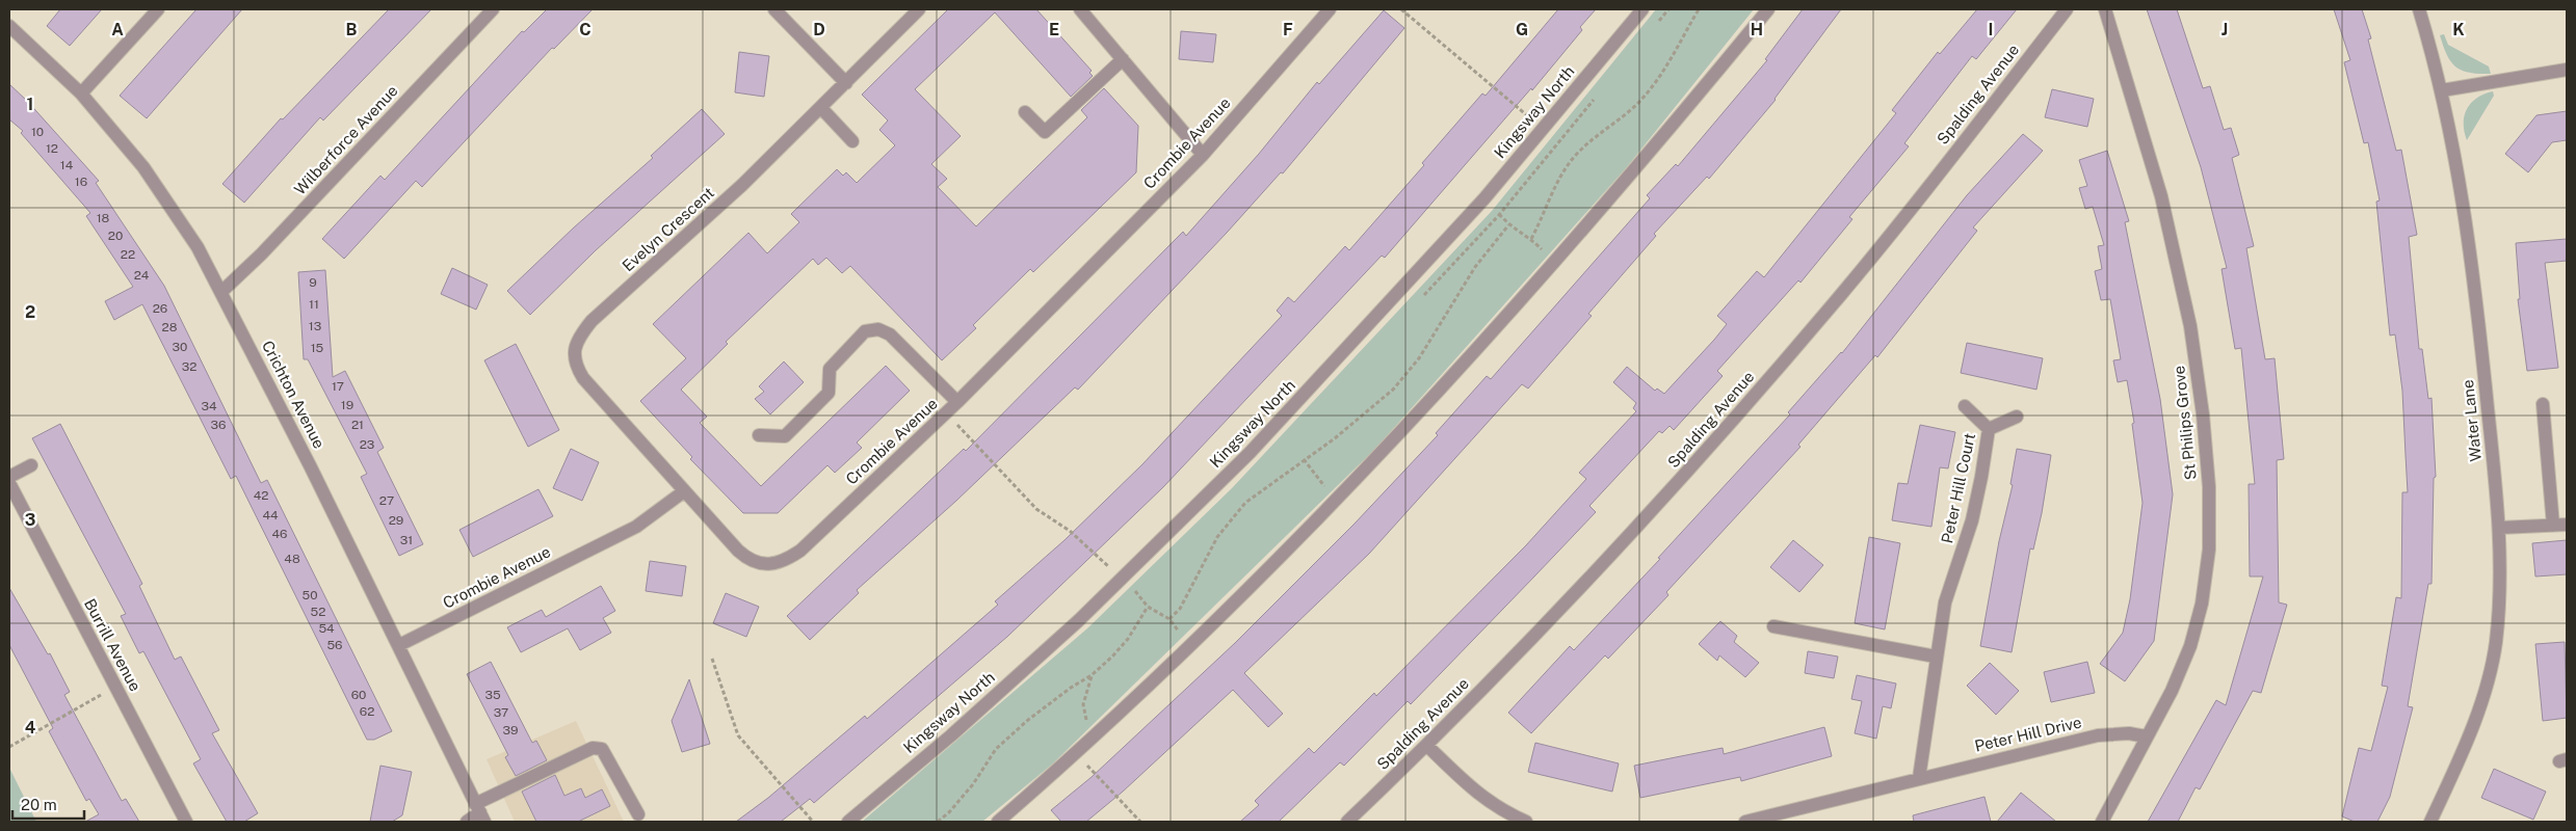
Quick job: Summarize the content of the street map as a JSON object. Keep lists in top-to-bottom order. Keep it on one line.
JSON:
{"streets":{"street":["Spalding Avenue","Kingsway North","Wilberforce Avenue","Crombie Avenue","Evelyn Crescent","Crichton Avenue","Water Lane","St Philips Grove","Peter Hill Court","Burrill Avenue","Peter Hill Drive"]},"crossings":[["Wilberforce Avenue","Crichton Avenue"],["Crombie Avenue","Evelyn Crescent"],["Crombie Avenue","Crichton Avenue"],["St Philips Grove","Peter Hill Drive"]],"house_numbers":["10","12","14","16","18","20","22","24","9","11","26","13","28","30","15","32","17","19","34","36","21","23","42","27","44","29","46","31","48","50","52","54","56","60","35","62","37","39"],"scale_bar":"20 m","grid":{"columns":["A","B","C","D","E","F","G","H","I","J","K"],"rows":["1","2","3","4"]}}
